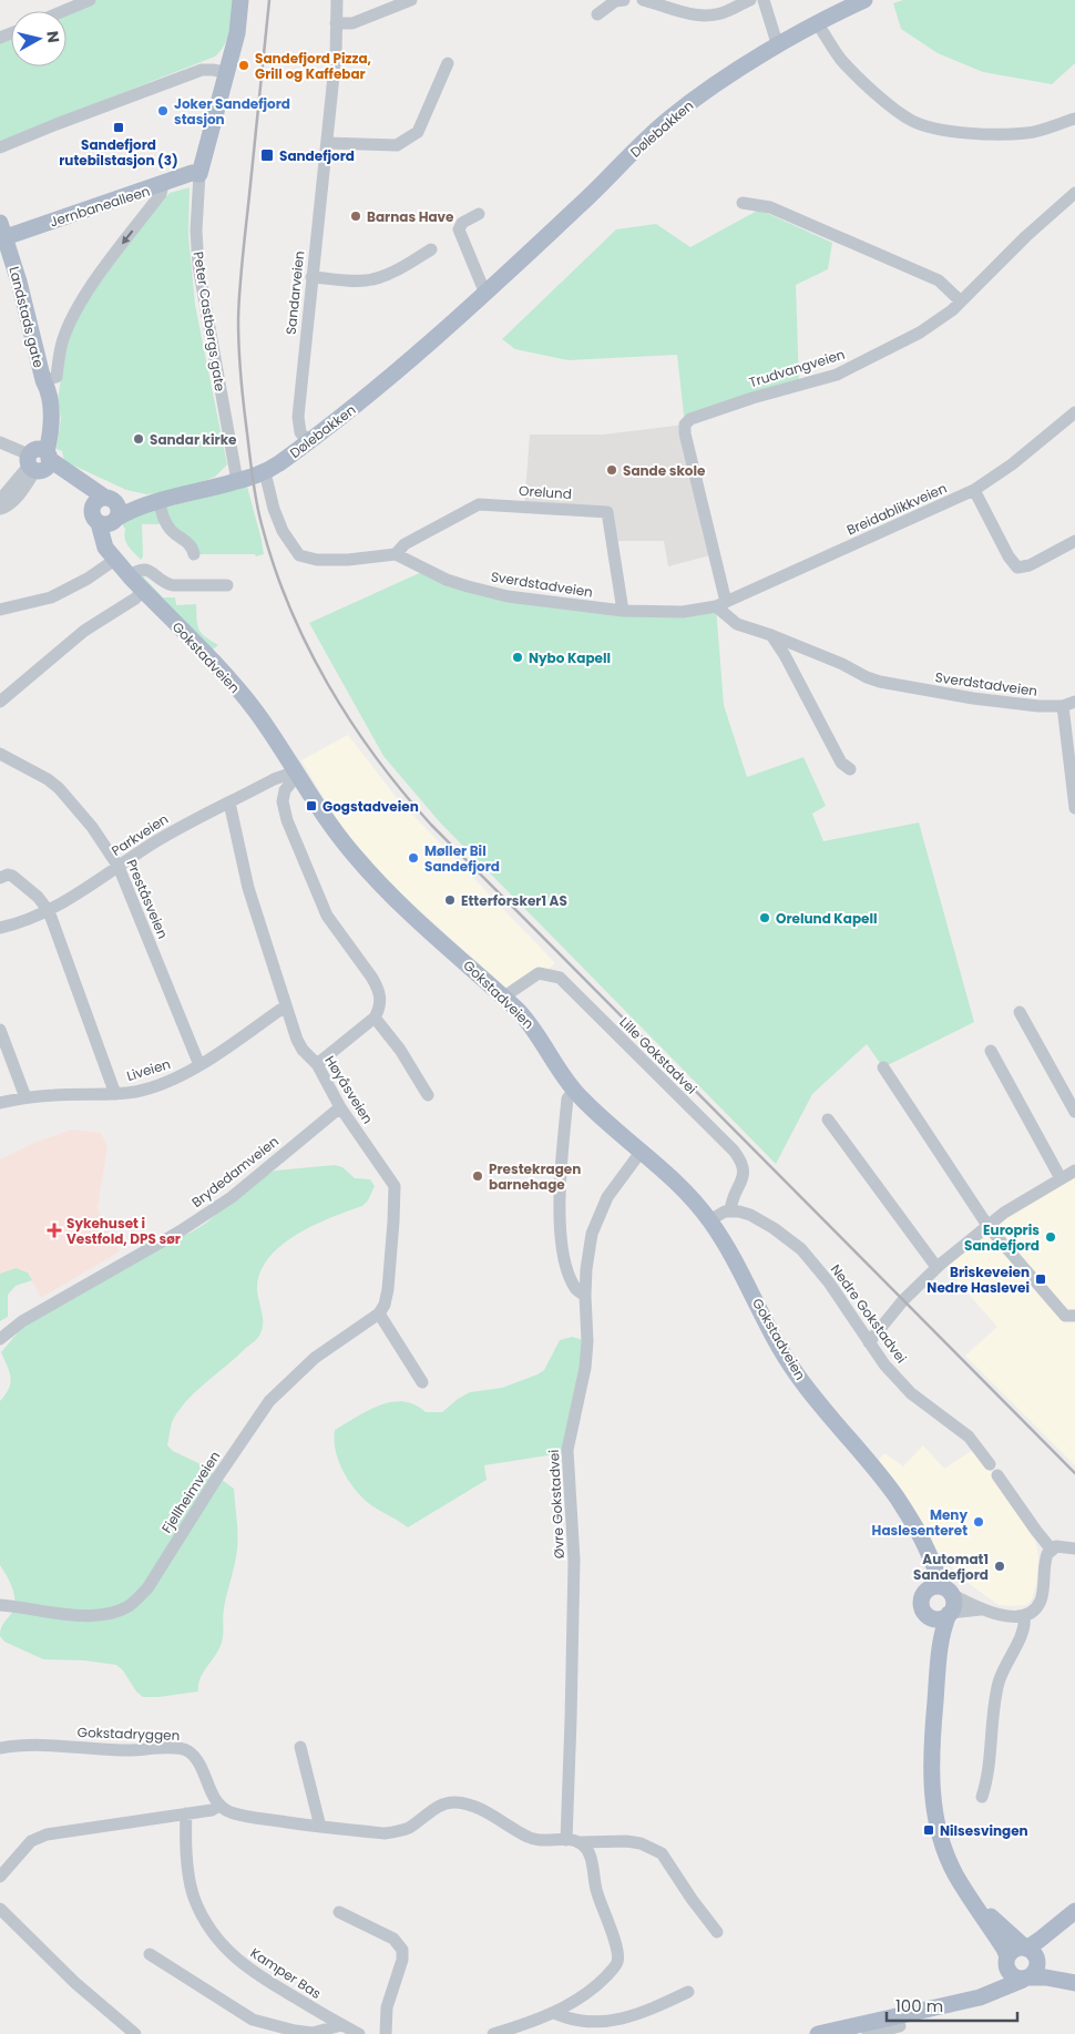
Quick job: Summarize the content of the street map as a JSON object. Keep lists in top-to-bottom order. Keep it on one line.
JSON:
{"streets":{"main road":["Dølebakken","Jernbanealleen","Landstads gate","Peter Castbergs gate","Gokstadveien"],"street":["Sandarveien","Trudvangveien","Orelund","Breidablikkveien","Sverdstadveien","Parkveien","Preståsveien","Lille Gokstadvei","Liveien","Høyåsveien","Brydedamveien","Nedre Gokstadvei","Fjellheimveien","Øvre Gokstadvei","Gokstadryggen","Kamper Bas"]},"crossings":[["Dølebakken","Sandarveien"],["Dølebakken","Peter Castbergs gate"],["Dølebakken","Gokstadveien"],["Jernbanealleen","Landstads gate"],["Jernbanealleen","Peter Castbergs gate"],["Trudvangveien","Breidablikkveien"],["Trudvangveien","Sverdstadveien"],["Orelund","Sverdstadveien"],["Breidablikkveien","Sverdstadveien"],["Gokstadveien","Parkveien"],["Gokstadveien","Lille Gokstadvei"],["Gokstadveien","Øvre Gokstadvei"],["Parkveien","Preståsveien"],["Parkveien","Høyåsveien"],["Preståsveien","Liveien"],["Lille Gokstadvei","Nedre Gokstadvei"],["Liveien","Høyåsveien"],["Høyåsveien","Brydedamveien"],["Høyåsveien","Fjellheimveien"]],"places":{"other":["Sandefjord Pizza, Grill og Kaffebar","Joker Sandefjord stasjon","Barnas Have","Sandar kirke","Sande skole","Nybo Kapell","Møller Bil Sandefjord","Etterforsker1 AS","Orelund Kapell","Prestekragen barnehage","Europris Sandefjord","Meny Haslesenteret","Automat1 Sandefjord"],"transit":["Sandefjord rutebilstasjon (3)","Sandefjord","Gogstadveien","Briskeveien Nedre Haslevei","Nilsesvingen"],"health":["Sykehuset i Vestfold, DPS sør"]},"scale_bar":"100 m","north":"right"}
